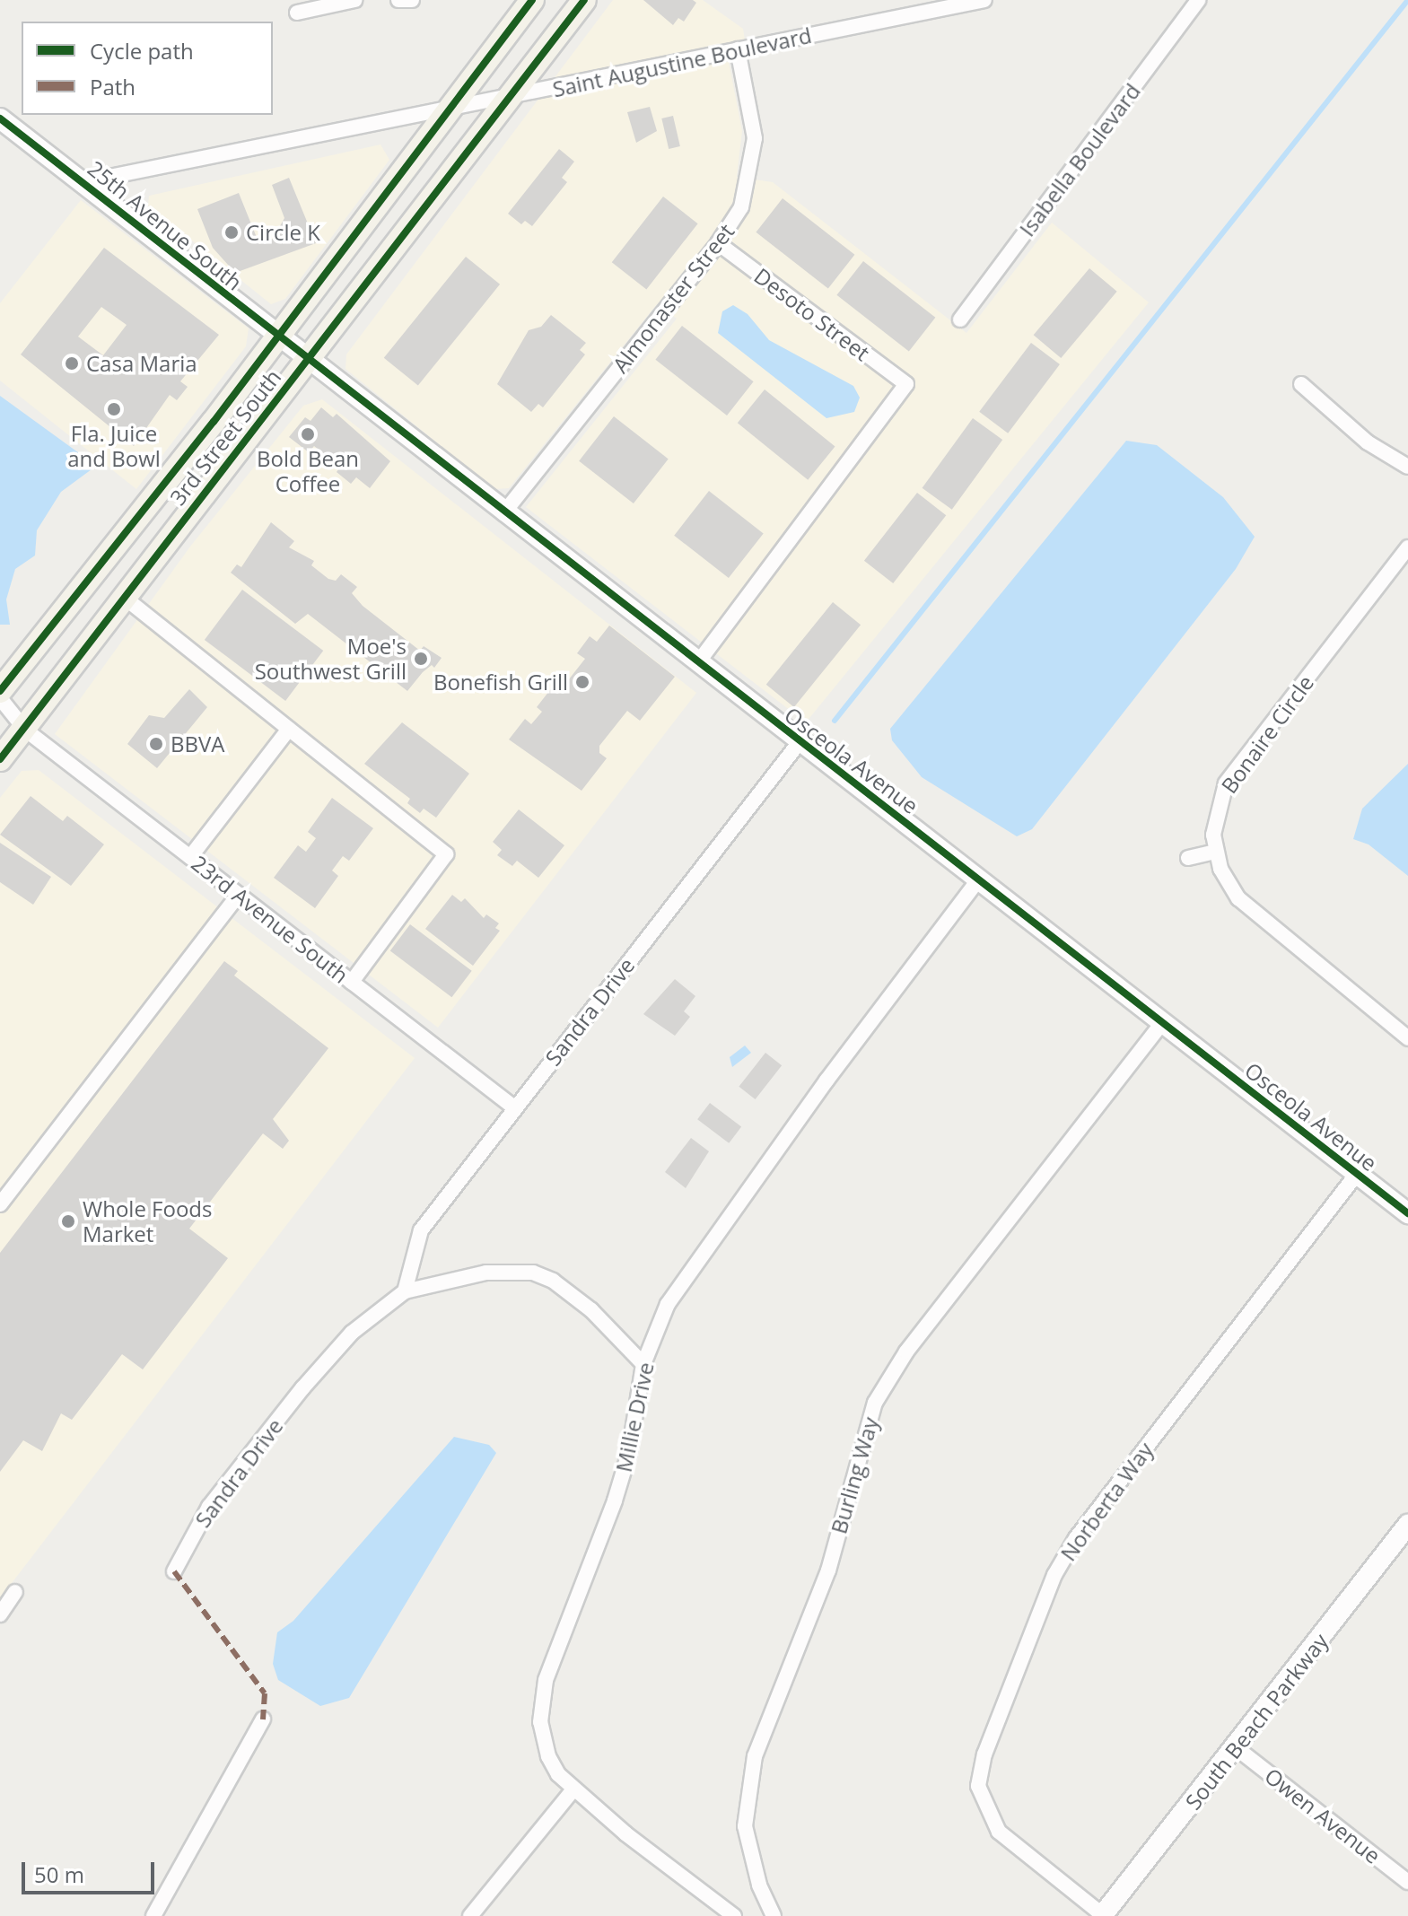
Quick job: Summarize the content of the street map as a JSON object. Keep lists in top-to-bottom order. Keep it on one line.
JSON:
{"streets":{"main road":["3rd Street South"],"street":["Saint Augustine Boulevard","Isabella Boulevard","25th Avenue South","Almonaster Street","Desoto Street","Bonaire Circle","Osceola Avenue","23rd Avenue South","Sandra Drive","Millie Drive","Burling Way","Norberta Way","South Beach Parkway","Owen Avenue"]},"crossings":[["Saint Augustine Boulevard","25th Avenue South"],["Saint Augustine Boulevard","Almonaster Street"],["Saint Augustine Boulevard","3rd Street South"],["25th Avenue South","3rd Street South"],["25th Avenue South","Osceola Avenue"],["Almonaster Street","Desoto Street"],["Almonaster Street","Osceola Avenue"],["Desoto Street","Osceola Avenue"],["3rd Street South","Osceola Avenue"],["3rd Street South","23rd Avenue South"],["Osceola Avenue","Sandra Drive"],["Osceola Avenue","Millie Drive"],["Osceola Avenue","Burling Way"],["Osceola Avenue","Norberta Way"],["23rd Avenue South","Sandra Drive"],["Sandra Drive","Millie Drive"],["Norberta Way","South Beach Parkway"],["South Beach Parkway","Owen Avenue"]],"places":["Circle K","Casa Maria","Fla. Juice and Bowl","Bold Bean Coffee","Moe's Southwest Grill","Bonefish Grill","BBVA","Whole Foods Market"],"legend":["Cycle path","Path"],"scale_bar":"50 m"}
